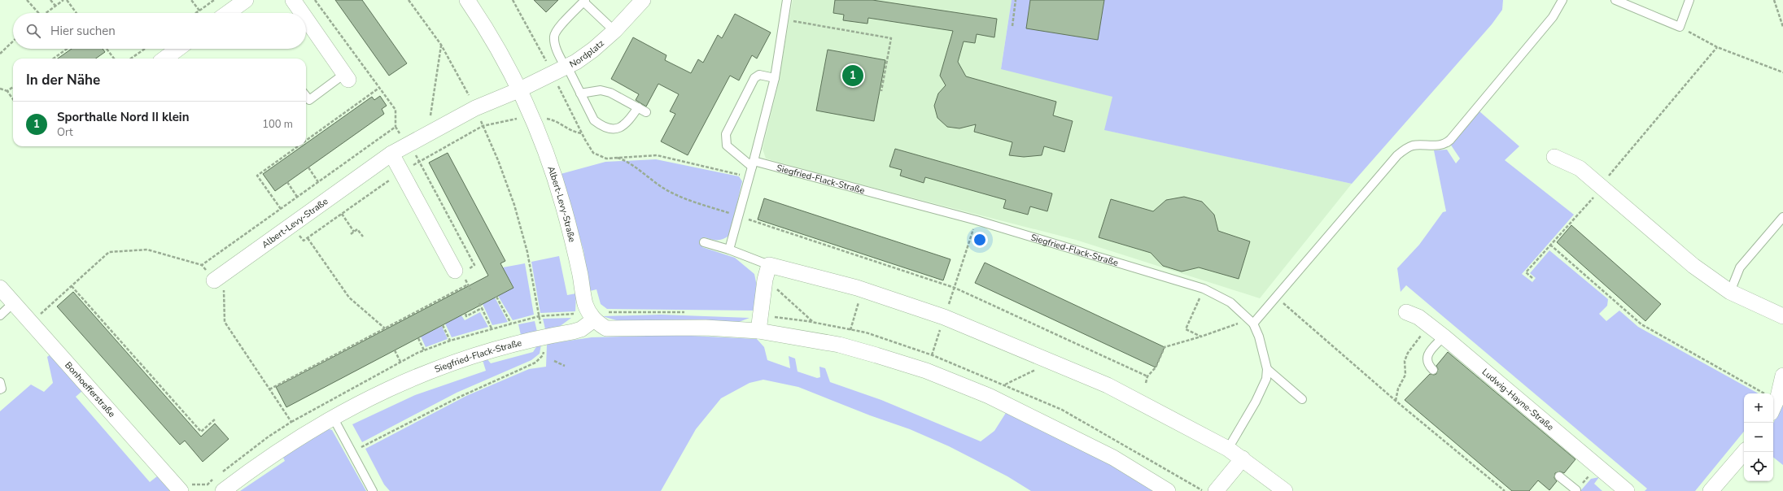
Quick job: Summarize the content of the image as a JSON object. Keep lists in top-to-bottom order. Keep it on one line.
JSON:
{"streets":{"street":["Nordplatz","Siegfried-Flack-Straße","Albert-Levy-Straße","Bonhoefferstraße","Ludwig-Hayne-Straße"]},"crossings":[["Nordplatz","Albert-Levy-Straße"],["Siegfried-Flack-Straße","Albert-Levy-Straße"]],"page":{"search":"Hier suchen","heading":"In der Nähe","pins":"1","list":[{"mark":"1","name":"Sporthalle Nord II klein","note":"Ort","value":"100 m"}],"map_buttons":["+","−"]}}
